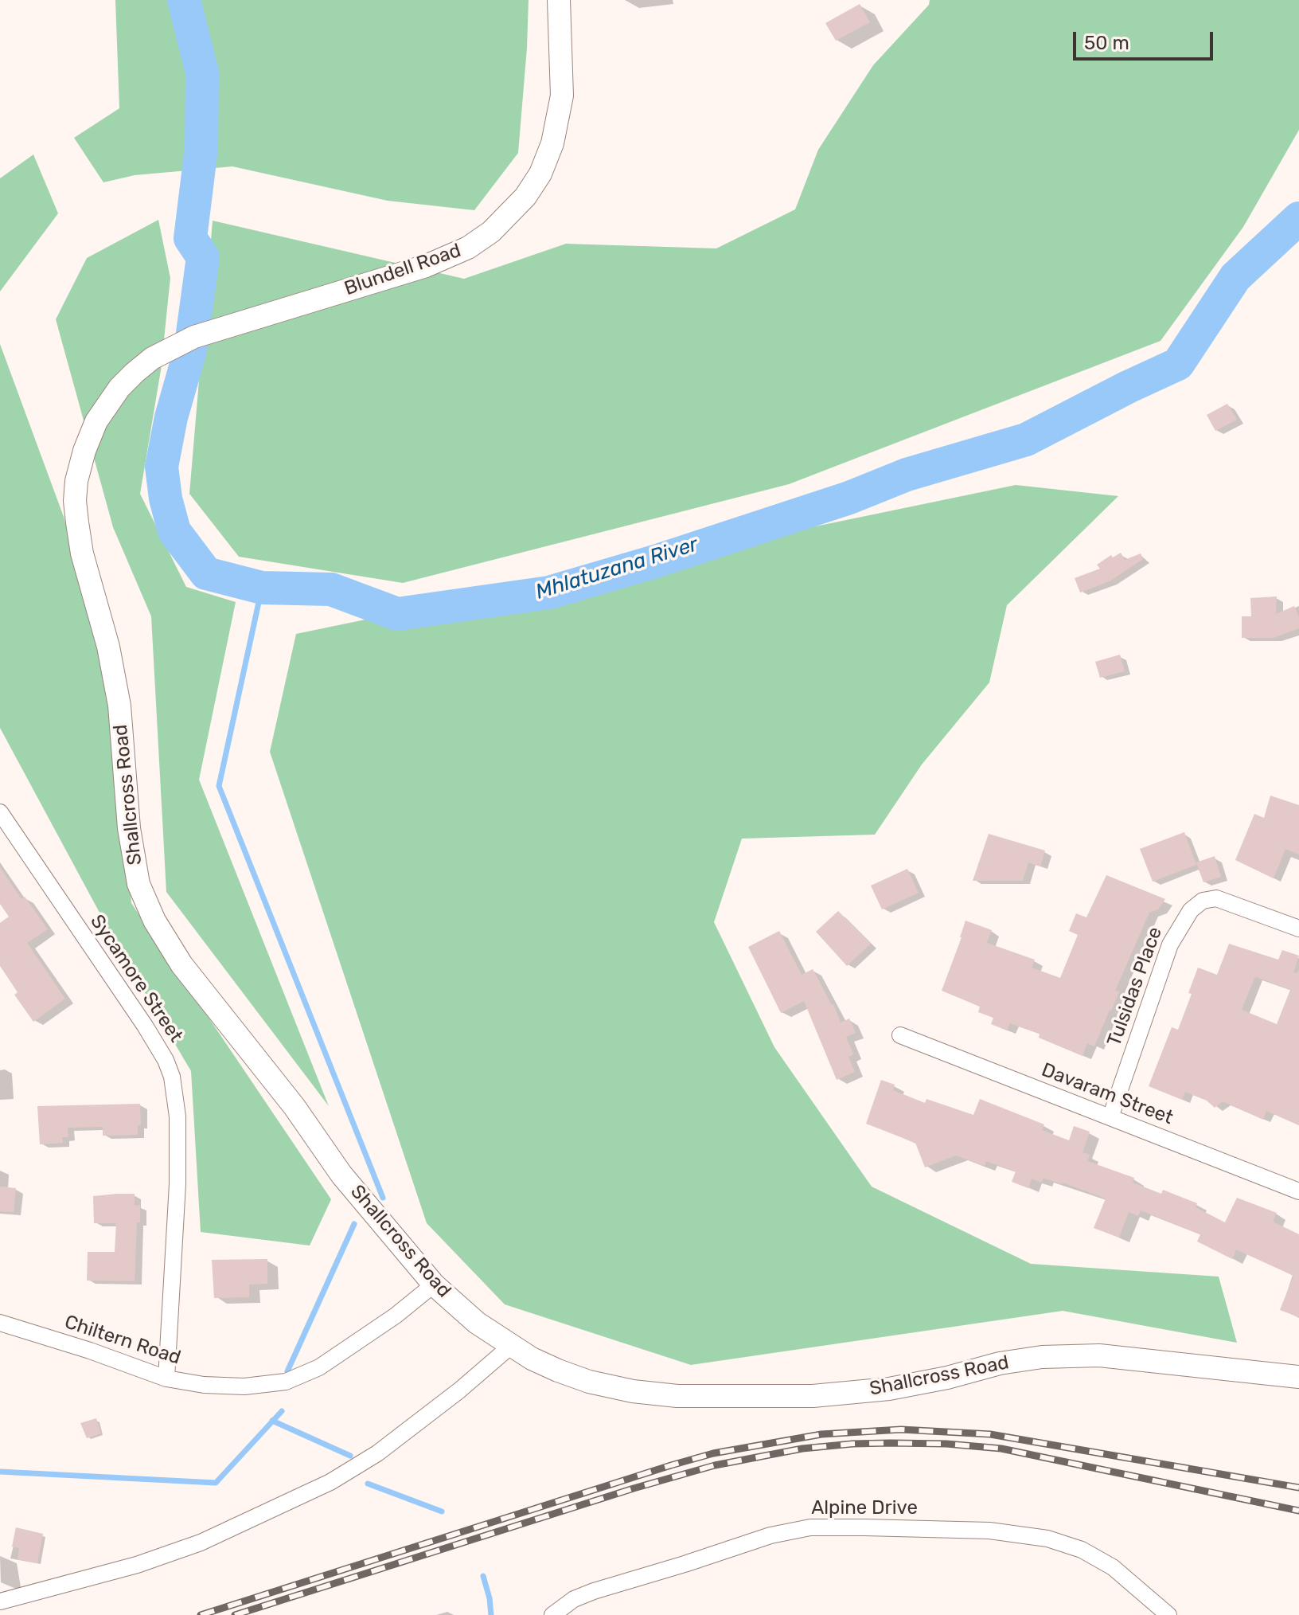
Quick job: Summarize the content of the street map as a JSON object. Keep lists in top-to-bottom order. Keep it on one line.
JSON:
{"streets":{"street":["Blundell Road","Shallcross Road","Sycamore Street","Tulsidas Place","Davaram Street","Chiltern Road","Alpine Drive"]},"crossings":[["Blundell Road","Shallcross Road"],["Shallcross Road","Chiltern Road"],["Sycamore Street","Chiltern Road"],["Tulsidas Place","Davaram Street"]],"water":["Mhlatuzana River"],"scale_bar":"50 m"}
